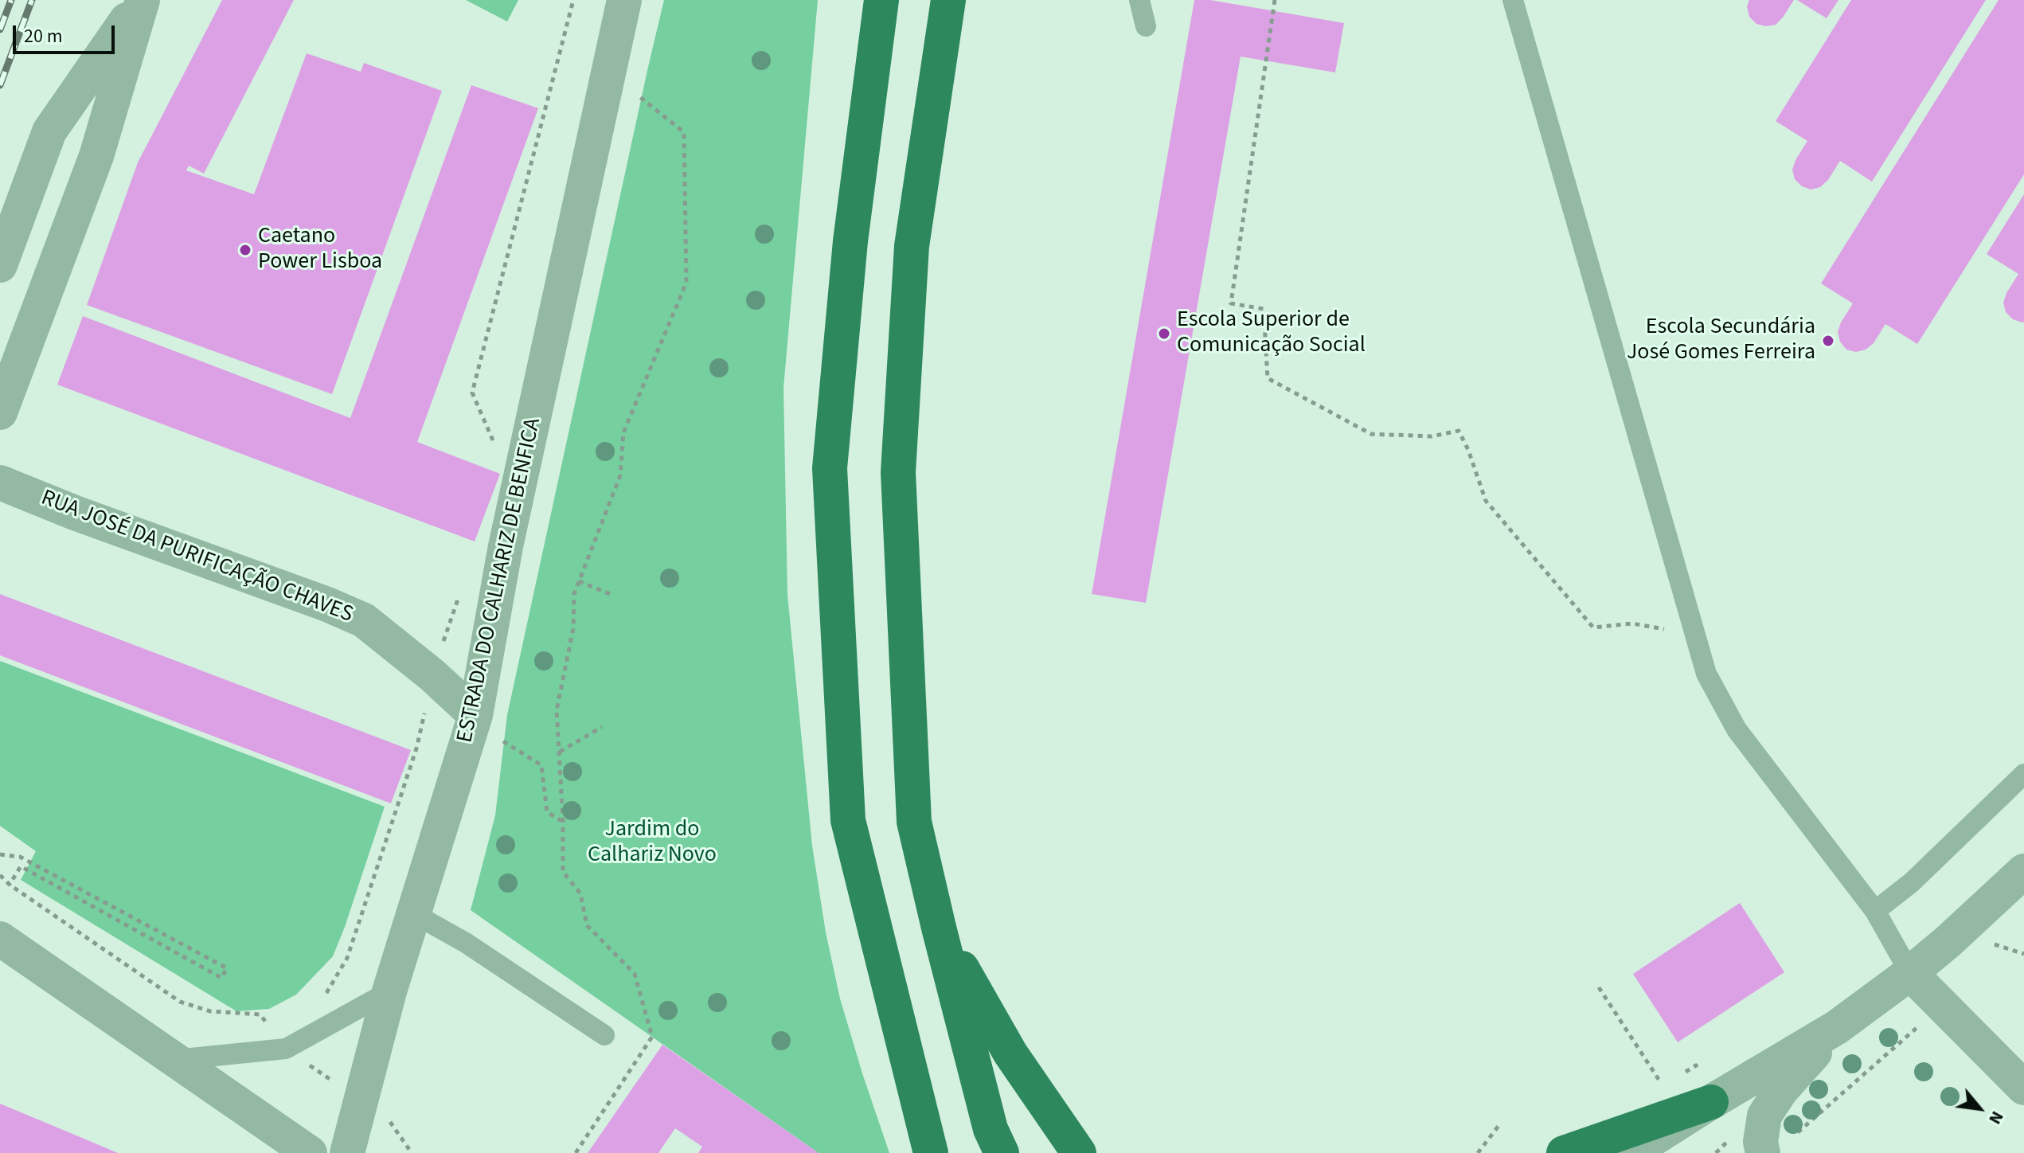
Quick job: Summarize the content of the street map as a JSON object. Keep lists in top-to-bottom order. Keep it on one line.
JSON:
{"streets":{"street":["RUA JOSÉ DA PURIFICAÇÃO CHAVES","ESTRADA DO CALHARIZ DE BENFICA"]},"crossings":[["RUA JOSÉ DA PURIFICAÇÃO CHAVES","ESTRADA DO CALHARIZ DE BENFICA"]],"parks":["Jardim do Calhariz Novo"],"places":["Caetano Power Lisboa","Escola Superior de Comunicação Social","Escola Secundária José Gomes Ferreira"],"scale_bar":"20 m","north":"bottom right"}
